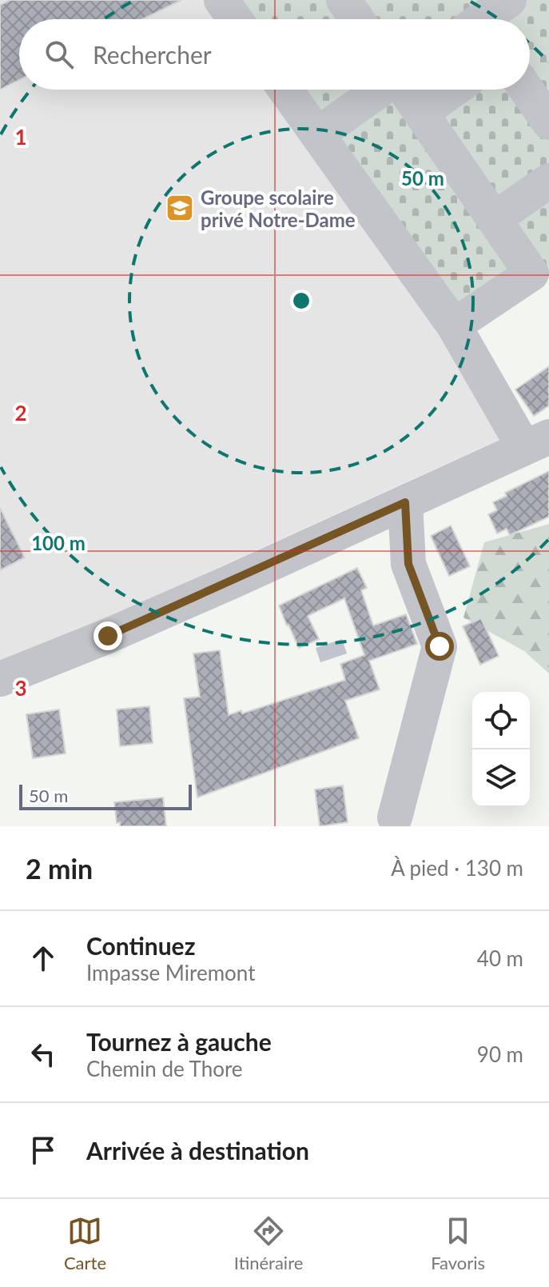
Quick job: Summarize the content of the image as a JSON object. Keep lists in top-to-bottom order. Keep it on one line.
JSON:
{"places":{"school or university":["Groupe scolaire privé Notre-Dame"]},"scale_bar":"50 m","page":{"search":"Rechercher","scale":"50 m","heading":["2 min","À pied · 130 m"],"list":[["Continuez","Impasse Miremont","40 m"],["Tournez à gauche","Chemin de Thore","90 m"],"Arrivée à destination"],"nav":["Carte","Itinéraire","Favoris"]},"grid":{"rows":["1","2","3"]},"rings":["50 m","100 m"]}
